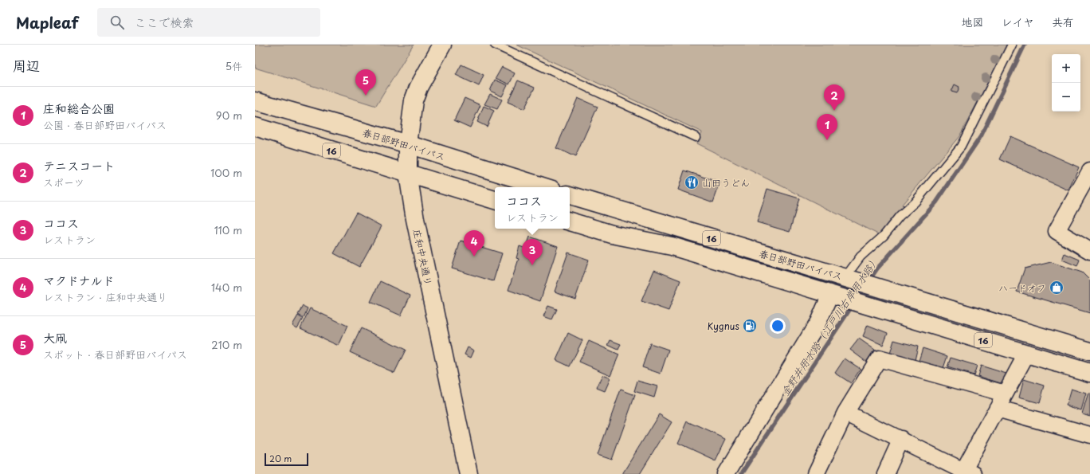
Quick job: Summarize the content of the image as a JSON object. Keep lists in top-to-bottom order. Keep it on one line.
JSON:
{"streets":{"main road":["春日部野田バイパス","16","庄和中央通り"]},"crossings":[["春日部野田バイパス","庄和中央通り"],["16","庄和中央通り"]],"water":["金野井用水路（江戸川右岸用水路）"],"places":{"restaurant":["山田うどん"],"shop":["ハードオフ"],"fuel station":["Kygnus"]},"scale_bar":"20 m","page":{"header":"Mapleaf","search":"ここで検索","nav":["地図","レイヤ","共有"],"heading":["周辺","5件"],"map_buttons":["+","−"],"pins":["5","2","1","4","3"],"list":[{"mark":"1","name":"庄和総合公園","note":"公園 · 春日部野田バイパス","value":"90 m"},{"mark":"2","name":"テニスコート","note":"スポーツ","value":"100 m"},{"mark":"3","name":"ココス","note":"レストラン","value":"110 m"},{"mark":"4","name":"マクドナルド","note":"レストラン · 庄和中央通り","value":"140 m"},{"mark":"5","name":"大凧","note":"スポット · 春日部野田バイパス","value":"210 m"}],"popup":["ココス","レストラン"],"scale":"20 m"}}
